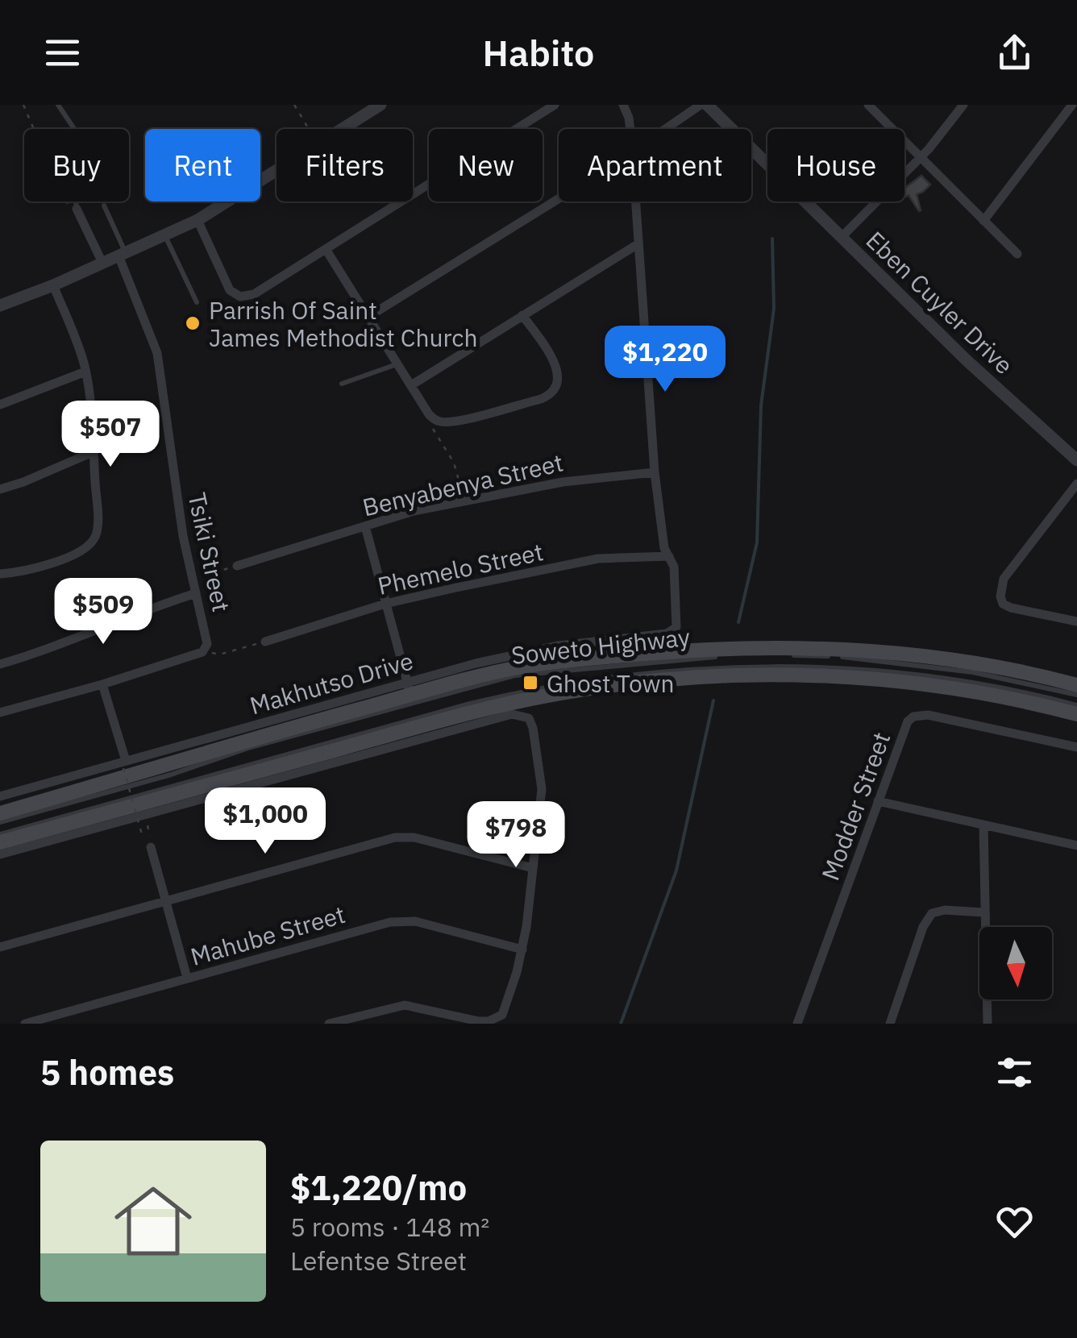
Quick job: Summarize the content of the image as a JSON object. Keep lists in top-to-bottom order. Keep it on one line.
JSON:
{"streets":{"main road":["Soweto Highway"],"street":["Eben Cuyler Drive","Benyabenya Street","Tsiki Street","Phemelo Street","Makhutso Drive","Modder Street","Mahube Street"]},"crossings":[["Phemelo Street","Makhutso Drive"],["Soweto Highway","Makhutso Drive"]],"places":{"other":["Parrish Of Saint James Methodist Church"],"transit":["Ghost Town"]},"north":"bottom","page":{"header":"Habito","chip":["Buy","Rent","Filters","New","Apartment","House"],"price":["$1,220","$507","$509","$1,000","$798"],"heading":"5 homes","list":[{"name":"$1,220/mo","note":"5 rooms · 148 m² · Lefentse Street"}]}}
